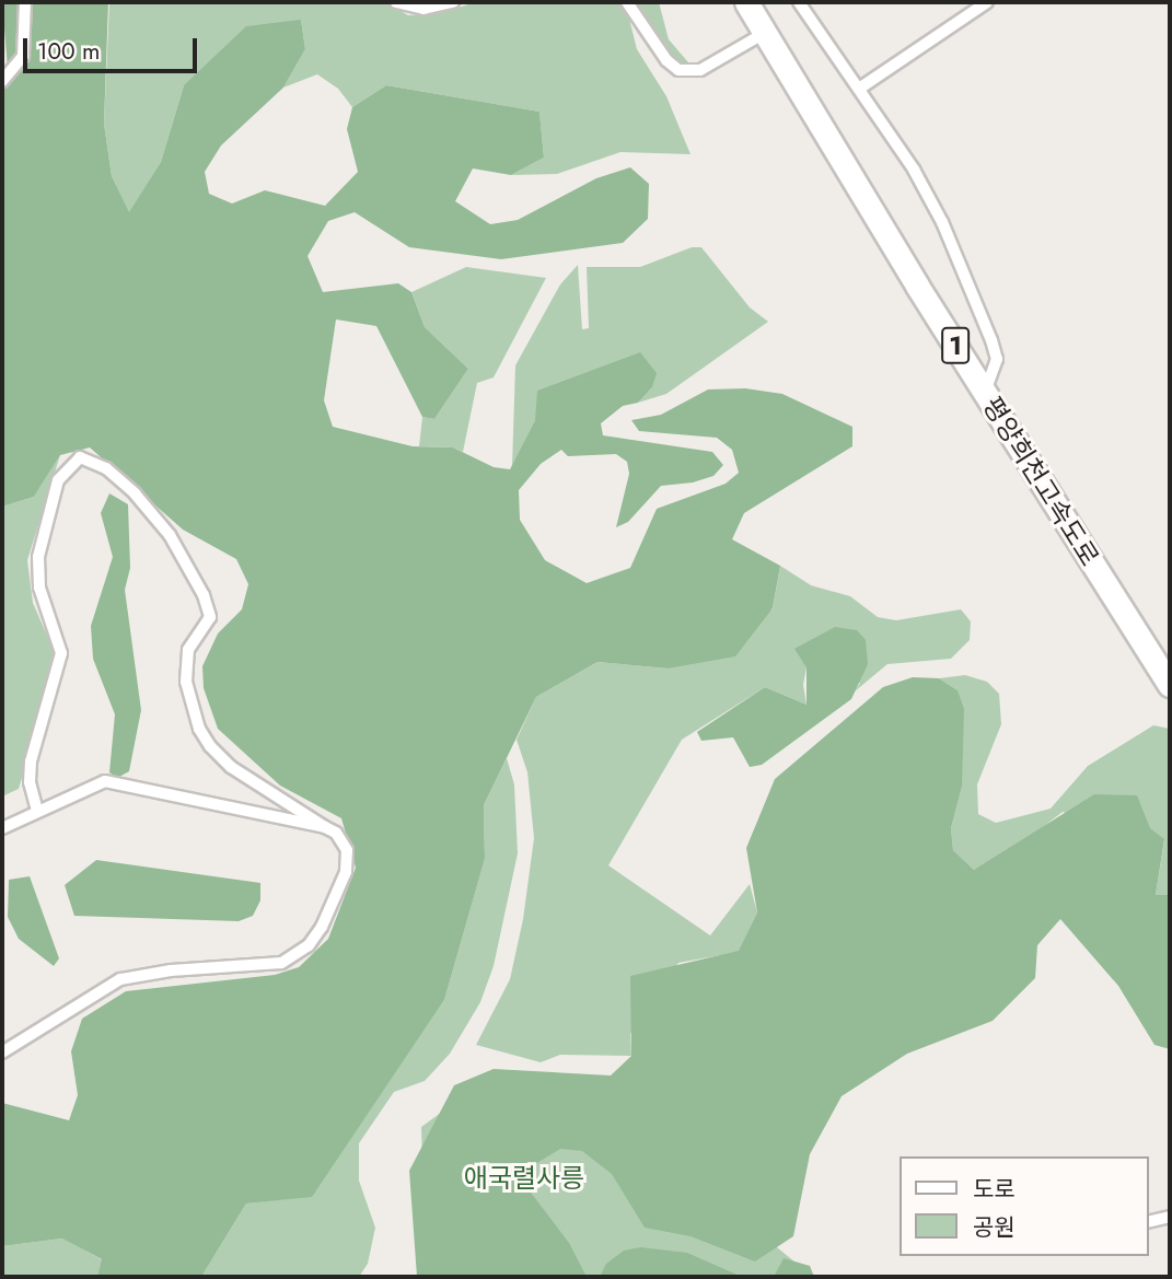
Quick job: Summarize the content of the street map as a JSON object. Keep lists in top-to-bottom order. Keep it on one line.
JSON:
{"streets":{"highway":["1","평양희천고속도로"]},"parks":["애국렬사릉"],"legend":["도로","공원"],"scale_bar":"100 m"}
